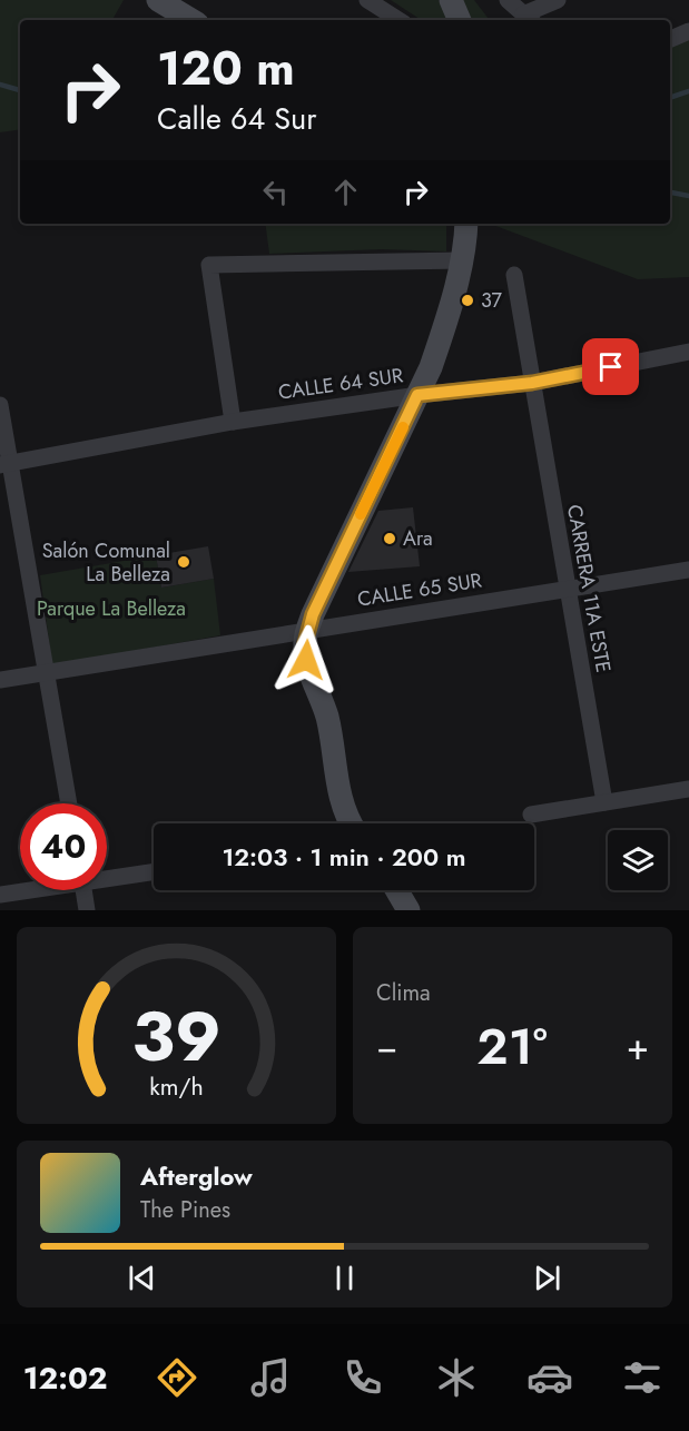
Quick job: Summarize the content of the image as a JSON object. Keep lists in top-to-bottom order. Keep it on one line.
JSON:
{"streets":{"street":["CALLE 64 SUR","CARRERA 11A ESTE","CALLE 65 SUR"]},"crossings":[["CALLE 64 SUR","CARRERA 11A ESTE"],["CARRERA 11A ESTE","CALLE 65 SUR"]],"parks":["Parque La Belleza"],"places":["37","Ara","Salón Comunal La Belleza"],"page":{"turn":["120 m","Calle 64 Sur"],"limit":"40","trip":"12:03 · 1 min · 200 m","tile":"Clima","heat":["−","21°","+"],"song":["Afterglow","The Pines"],"tabs":"12:02","gauge":["39","km/h"]}}
